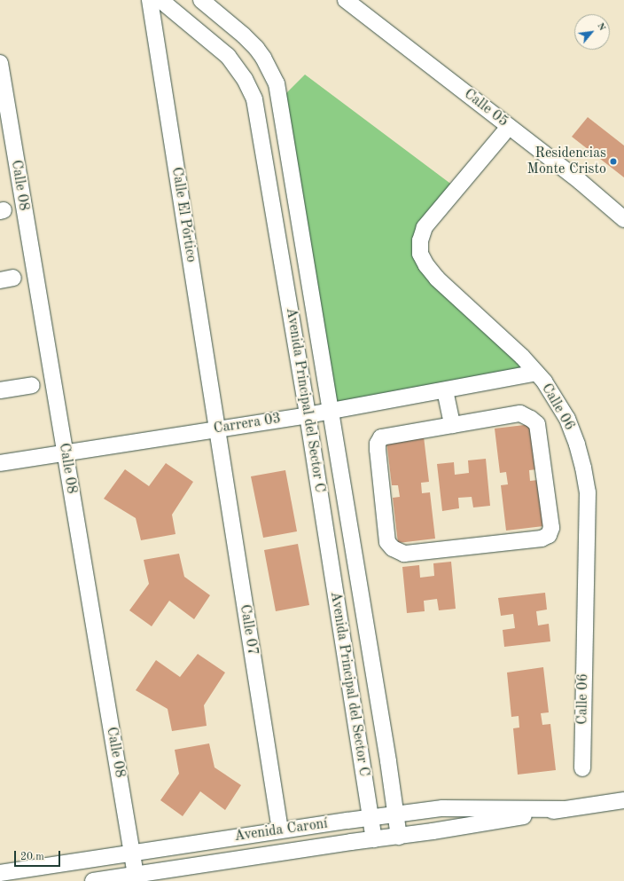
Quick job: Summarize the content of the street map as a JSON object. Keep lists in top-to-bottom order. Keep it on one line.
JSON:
{"streets":{"street":["Calle 05","Calle 08","Calle El Pórtico","Avenida Principal del Sector C","Calle 06","Carrera 03","Calle 07","Avenida Caroní"]},"crossings":[["Calle 05","Calle 06"],["Calle 08","Carrera 03"],["Calle 08","Avenida Caroní"],["Calle El Pórtico","Carrera 03"],["Calle El Pórtico","Calle 07"],["Avenida Principal del Sector C","Carrera 03"],["Avenida Principal del Sector C","Avenida Caroní"],["Calle 06","Carrera 03"],["Carrera 03","Calle 07"],["Calle 07","Avenida Caroní"]],"places":["Residencias Monte Cristo"],"scale_bar":"20 m","north":"top right"}
